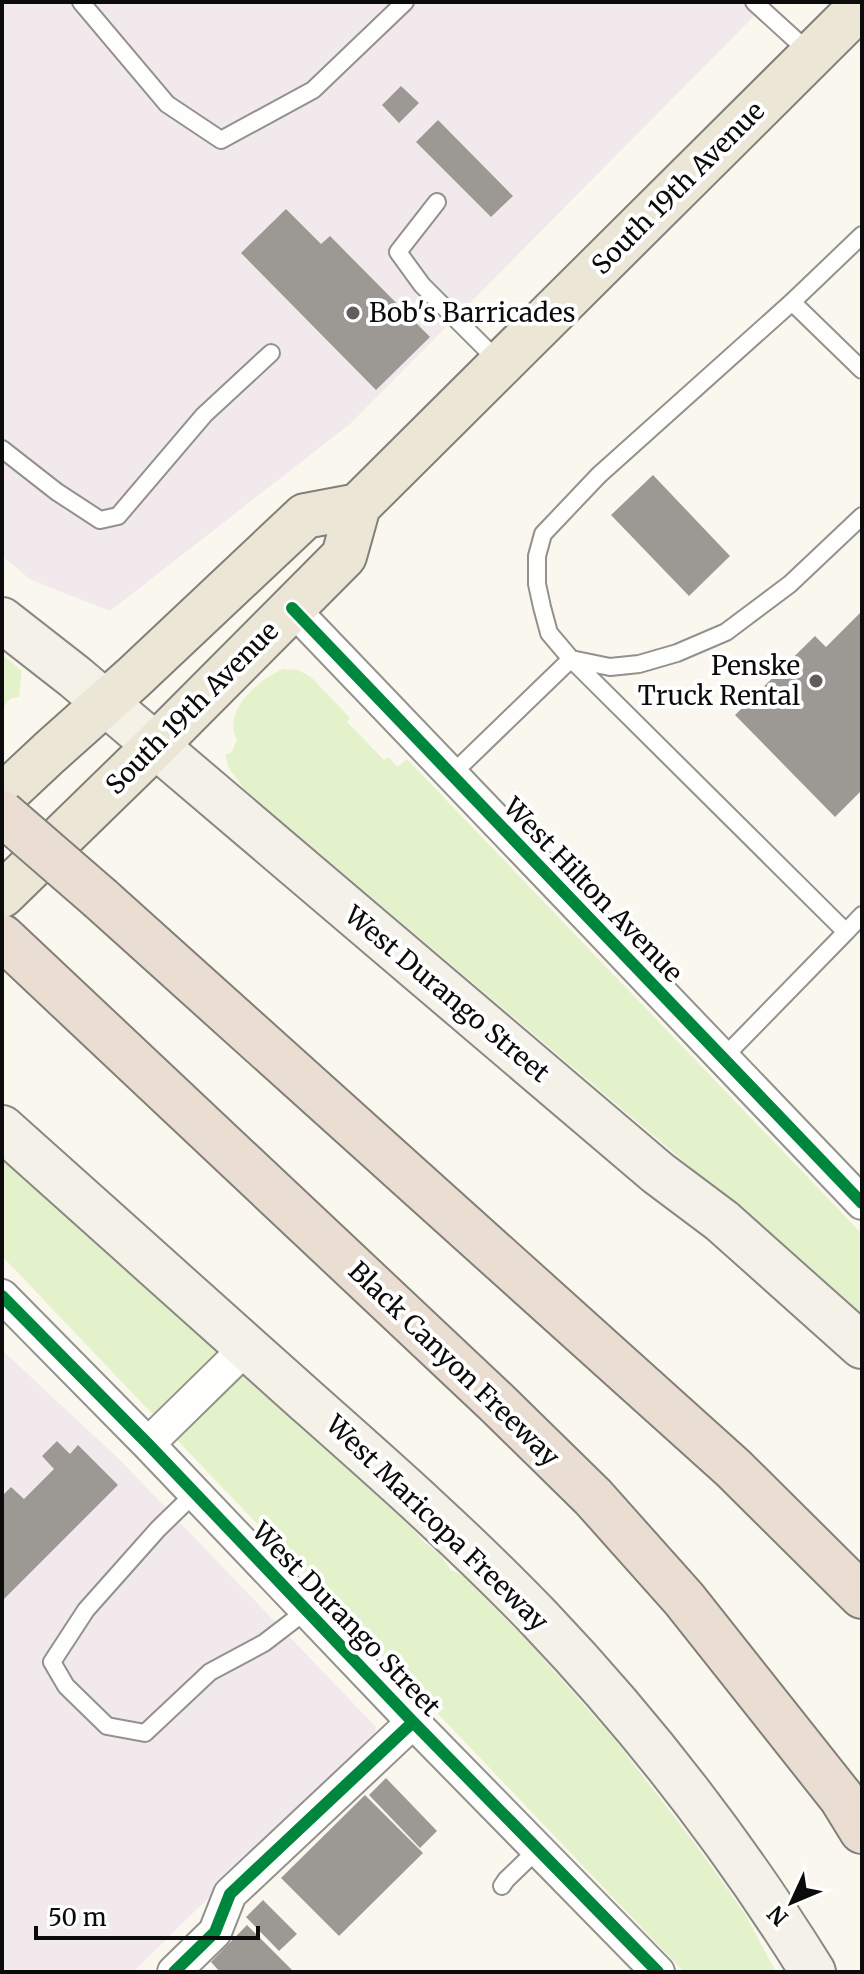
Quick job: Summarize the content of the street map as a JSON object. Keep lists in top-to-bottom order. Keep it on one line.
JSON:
{"streets":{"highway":["Black Canyon Freeway"],"main road":["South 19th Avenue","West Durango Street","West Maricopa Freeway"],"street":["West Hilton Avenue"]},"crossings":[["South 19th Avenue","West Hilton Avenue"],["South 19th Avenue","West Durango Street"]],"places":["Bob's Barricades","Penske Truck Rental"],"scale_bar":"50 m","north":"bottom left"}
